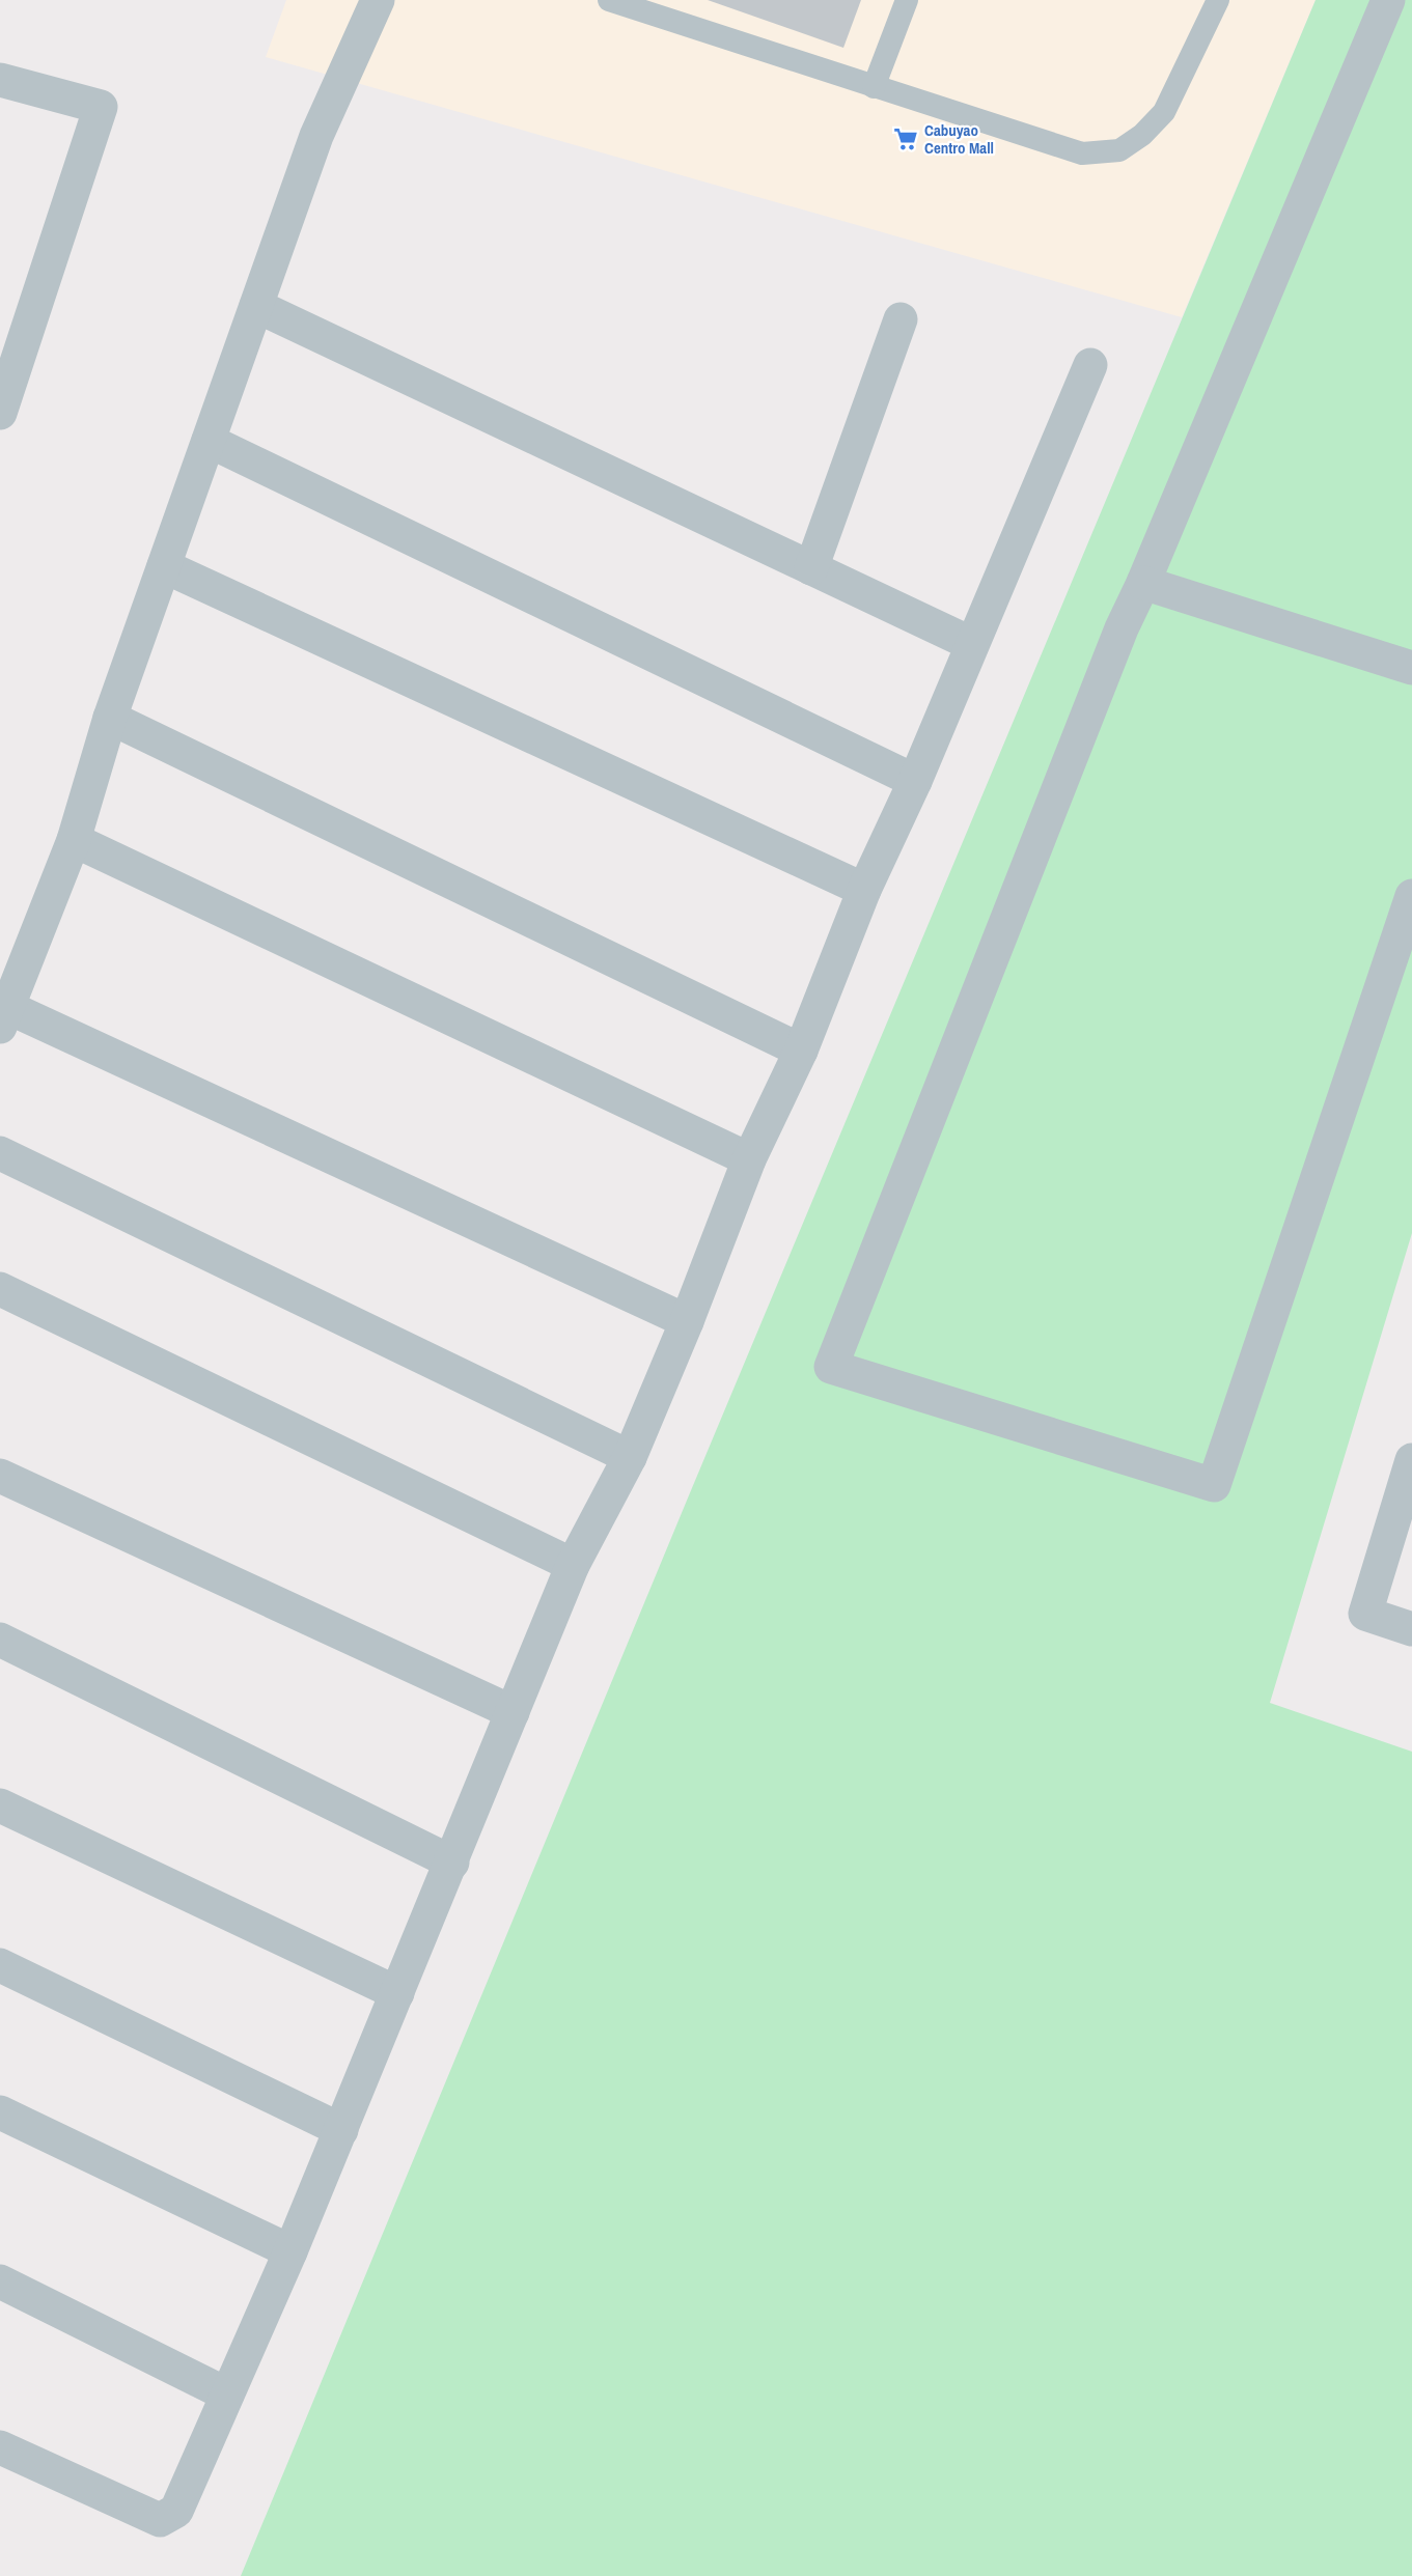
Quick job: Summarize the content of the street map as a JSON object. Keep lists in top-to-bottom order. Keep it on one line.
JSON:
{"places":{"supermarket":["Cabuyao Centro Mall"]}}
